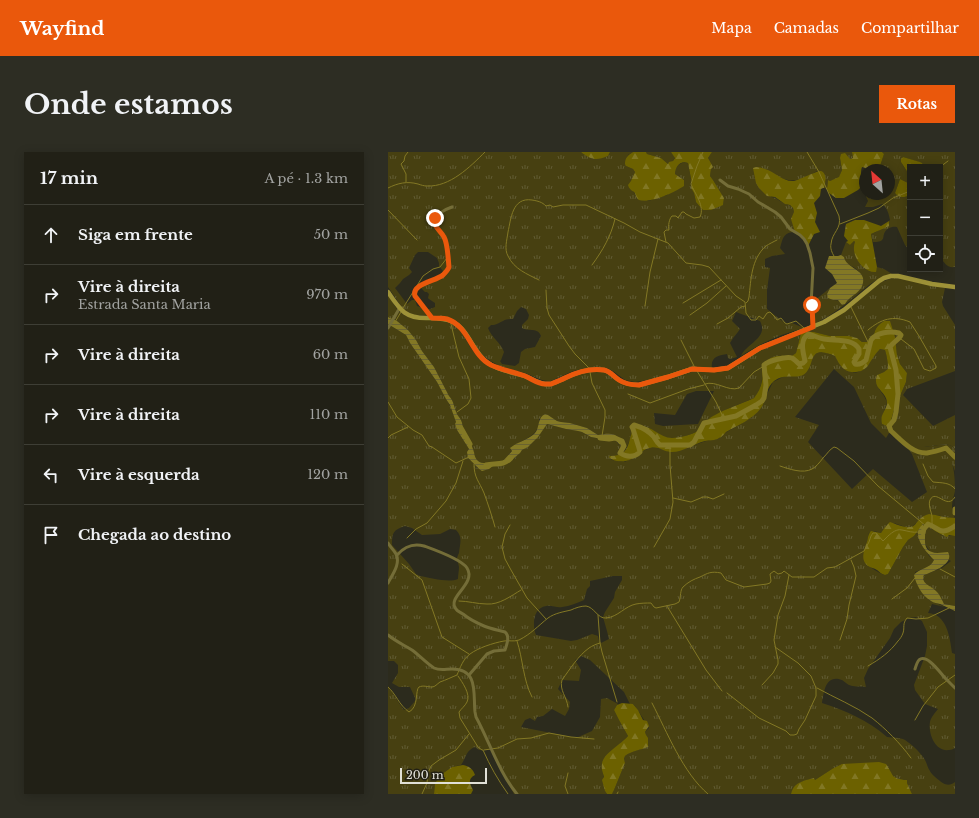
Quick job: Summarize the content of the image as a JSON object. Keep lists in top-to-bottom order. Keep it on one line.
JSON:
{"scale_bar":"200 m","north":"top left","page":{"header":"Wayfind","nav":["Mapa","Camadas","Compartilhar"],"buttons":"Rotas","title":"Onde estamos","heading":["17 min","A pé · 1.3 km"],"map_buttons":["+","−"],"list":[["Siga em frente","50 m"],["Vire à direita","Estrada Santa Maria","970 m"],["Vire à direita","60 m"],["Vire à direita","110 m"],["Vire à esquerda","120 m"],"Chegada ao destino"],"scale":"200 m"}}
